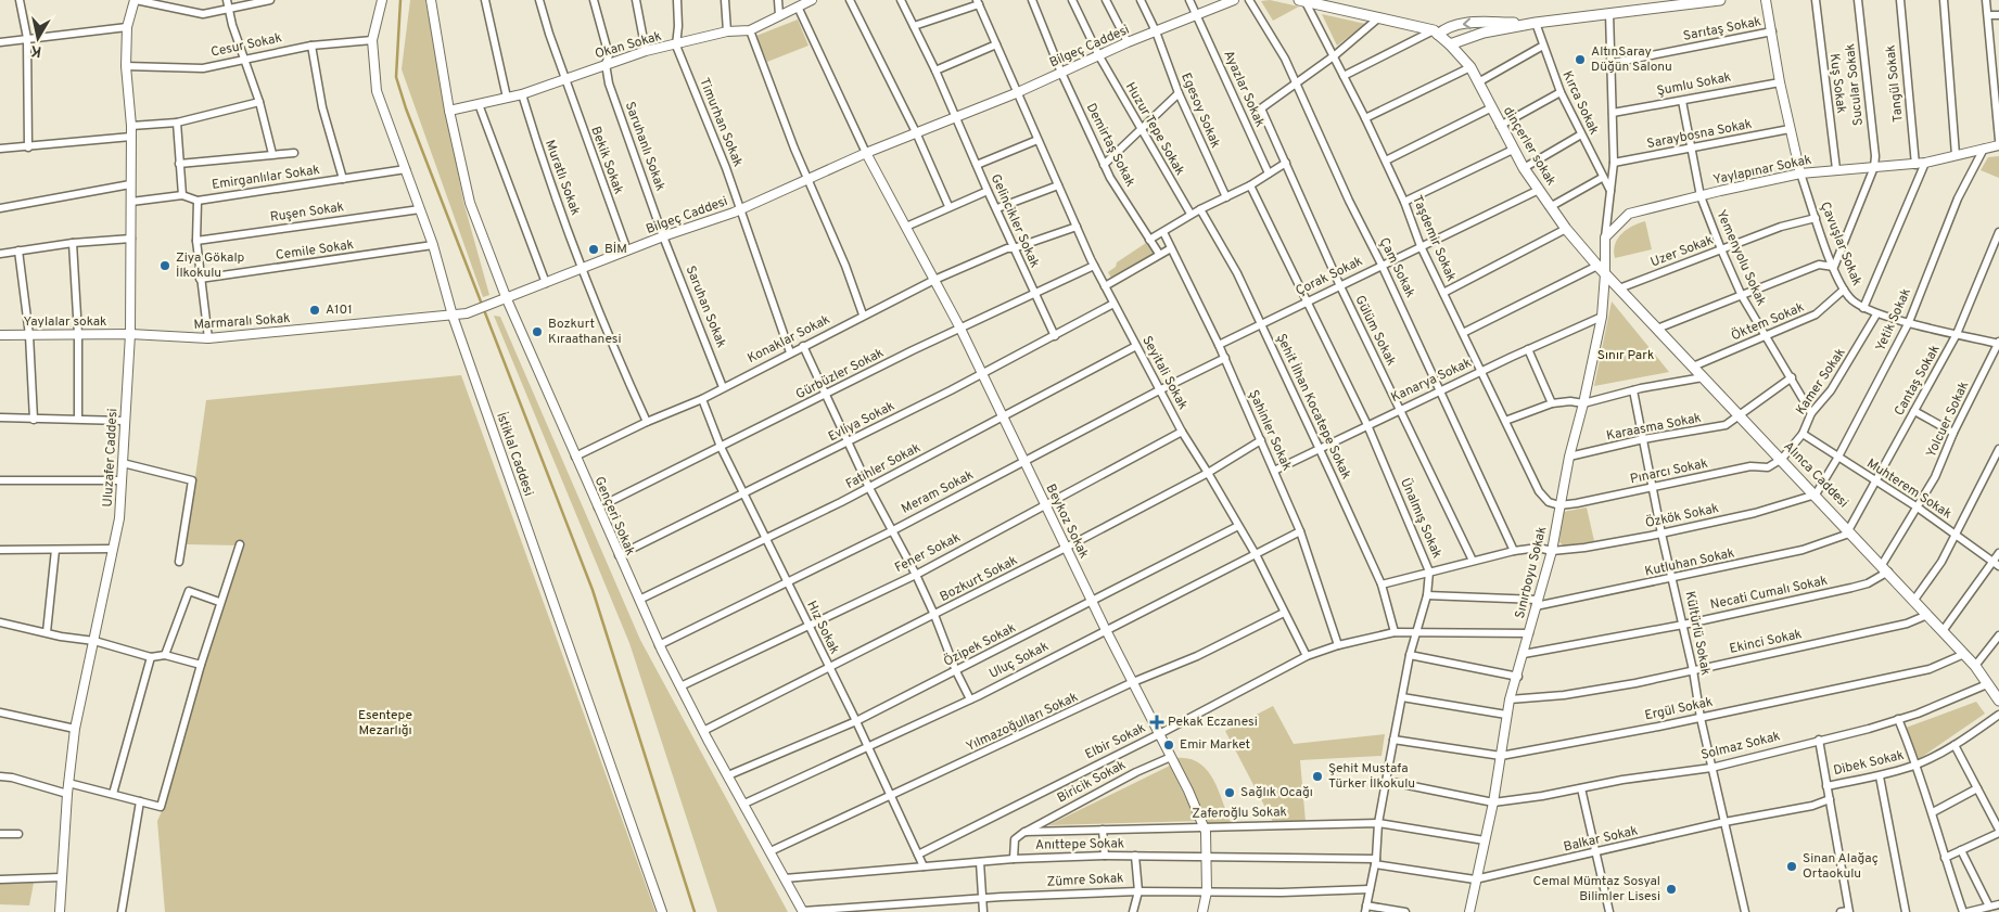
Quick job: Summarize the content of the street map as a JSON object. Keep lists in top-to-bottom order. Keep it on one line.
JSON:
{"streets":{"main road":["dinçerler sokak","Alınca Caddesi"],"street":["Sarıtaş Sokak","Cesur Sokak","Okan Sokak","Bilgeç Caddesi","Kuş Sokak","Tangül Sokak","Şumlu Sokak","Sucular Sokak","Ayazlar Sokak","Kırca Sokak","Egesoy Sokak","Timurhan Sokak","Huzur Tepe Sokak","Saraybosna Sokak","Demirtaş Sokak","Saruhanlı Sokak","Bekik Sokak","Yaylapınar Sokak","Emirganlılar Sokak","Muratlı Sokak","Ruşen Sokak","Gelincikler Sokak","Taşdemir Sokak","Çavuşlar Sokak","Cemile Sokak","Uzer Sokak","Yemenyolu Sokak","Çam Sokak","Çorak Sokak","Saruhan Sokak","Yetik Sokak","Yaylalar sokak","Marmaralı Sokak","Öktem Sokak","Gülüm Sokak","Konaklar Sokak","Seyitali Sokak","Gürbüzler Sokak","Kanarya Sokak","Cantaş Sokak","Kamer Sokak","Şehit İlhan Kocatepe Sokak","Yolcuer Sokak","Evliya Sokak","Karaasma Sokak","Şahinler Sokak","İstiklal Caddesi","Uluzafer Caddesi","Fatihler Sokak","Pınarcı Sokak","Muhterem Sokak","Meram Sokak","Gençeri Sokak","Özkök Sokak","Ünalmış Sokak","Beykoz Sokak","Fener Sokak","Kutluhan Sokak","Sınırboyu Sokak","Bozkurt Sokak","Necati Cumalı Sokak","Hız Sokak","Kültürlü Sokak","Ekinci Sokak","Özipek Sokak","Uluç Sokak","Ergül Sokak","Yılmazoğulları Sokak","Elbir Sokak","Solmaz Sokak","Dibek Sokak","Biricik Sokak","Zaferoğlu Sokak","Balkar Sokak","Anıttepe Sokak","Zümre Sokak"]},"crossings":[["Cesur Sokak","İstiklal Caddesi"],["Cesur Sokak","Uluzafer Caddesi"],["Okan Sokak","Timurhan Sokak"],["Okan Sokak","Saruhanlı Sokak"],["Okan Sokak","Bekik Sokak"],["Okan Sokak","Muratlı Sokak"],["Okan Sokak","Gençeri Sokak"],["Bilgeç Caddesi","Ayazlar Sokak"],["Bilgeç Caddesi","Egesoy Sokak"],["Bilgeç Caddesi","Timurhan Sokak"],["Bilgeç Caddesi","Huzur Tepe Sokak"],["Bilgeç Caddesi","Demirtaş Sokak"],["Bilgeç Caddesi","Saruhanlı Sokak"],["Bilgeç Caddesi","Bekik Sokak"],["Bilgeç Caddesi","Muratlı Sokak"],["Bilgeç Caddesi","Gelincikler Sokak"],["Bilgeç Caddesi","Saruhan Sokak"],["Bilgeç Caddesi","Marmaralı Sokak"],["Bilgeç Caddesi","Seyitali Sokak"],["Bilgeç Caddesi","İstiklal Caddesi"],["Bilgeç Caddesi","Gençeri Sokak"],["Bilgeç Caddesi","Beykoz Sokak"],["Kuş Sokak","Yaylapınar Sokak"],["Tangül Sokak","Yaylapınar Sokak"],["Şumlu Sokak","Yemenyolu Sokak"],["Sucular Sokak","Yaylapınar Sokak"],["Timurhan Sokak","Konaklar Sokak"],["Saraybosna Sokak","Yemenyolu Sokak"],["Saruhanlı Sokak","Saruhan Sokak"],["dinçerler sokak","Çorak Sokak"],["dinçerler sokak","Alınca Caddesi"],["dinçerler sokak","Sınırboyu Sokak"],["Yaylapınar Sokak","Çavuşlar Sokak"],["Yaylapınar Sokak","Yemenyolu Sokak"],["Yaylapınar Sokak","Yetik Sokak"],["Yaylapınar Sokak","Sınırboyu Sokak"],["Emirganlılar Sokak","İstiklal Caddesi"],["Emirganlılar Sokak","Uluzafer Caddesi"],["Muratlı Sokak","Konaklar Sokak"],["Ruşen Sokak","İstiklal Caddesi"],["Gelincikler Sokak","Konaklar Sokak"],["Gelincikler Sokak","Gürbüzler Sokak"],["Gelincikler Sokak","Evliya Sokak"],["Taşdemir Sokak","Çorak Sokak"],["Taşdemir Sokak","Kanarya Sokak"],["Taşdemir Sokak","Pınarcı Sokak"],["Taşdemir Sokak","Sınırboyu Sokak"],["Çavuşlar Sokak","Uzer Sokak"],["Çavuşlar Sokak","Yetik Sokak"],["Çavuşlar Sokak","Öktem Sokak"],["Çavuşlar Sokak","Cantaş Sokak"],["Çavuşlar Sokak","Kamer Sokak"],["Çavuşlar Sokak","Yolcuer Sokak"],["Cemile Sokak","İstiklal Caddesi"],["Uzer Sokak","Yemenyolu Sokak"],["Uzer Sokak","Alınca Caddesi"],["Yemenyolu Sokak","Öktem Sokak"],["Yemenyolu Sokak","Kamer Sokak"],["Yemenyolu Sokak","Karaasma Sokak"],["Çam Sokak","Çorak Sokak"],["Çam Sokak","Gülüm Sokak"],["Çam Sokak","Kanarya Sokak"],["Çam Sokak","Özkök Sokak"],["Çorak Sokak","Gülüm Sokak"],["Çorak Sokak","Şehit İlhan Kocatepe Sokak"],["Çorak Sokak","Şahinler Sokak"],["Çorak Sokak","Ünalmış Sokak"],["Saruhan Sokak","Konaklar Sokak"],["Yetik Sokak","Alınca Caddesi"],["Yetik Sokak","Muhterem Sokak"],["Yetik Sokak","Özkök Sokak"],["Yaylalar sokak","Marmaralı Sokak"],["Yaylalar sokak","Uluzafer Caddesi"],["Marmaralı Sokak","İstiklal Caddesi"],["Marmaralı Sokak","Uluzafer Caddesi"],["Öktem Sokak","Alınca Caddesi"],["Gülüm Sokak","Kanarya Sokak"],["Gülüm Sokak","Özkök Sokak"],["Konaklar Sokak","Seyitali Sokak"],["Konaklar Sokak","Gençeri Sokak"],["Konaklar Sokak","Beykoz Sokak"],["Konaklar Sokak","Hız Sokak"],["Seyitali Sokak","Gürbüzler Sokak"],["Seyitali Sokak","Evliya Sokak"],["Seyitali Sokak","Fatihler Sokak"],["Seyitali Sokak","Meram Sokak"],["Seyitali Sokak","Fener Sokak"],["Seyitali Sokak","Bozkurt Sokak"],["Seyitali Sokak","Özipek Sokak"],["Seyitali Sokak","Uluç Sokak"],["Seyitali Sokak","Yılmazoğulları Sokak"],["Seyitali Sokak","Elbir Sokak"],["Gürbüzler Sokak","Gençeri Sokak"],["Gürbüzler Sokak","Beykoz Sokak"],["Gürbüzler Sokak","Hız Sokak"],["Kanarya Sokak","Şehit İlhan Kocatepe Sokak"],["Kanarya Sokak","Şahinler Sokak"],["Kanarya Sokak","Ünalmış Sokak"],["Kanarya Sokak","Sınırboyu Sokak"],["Cantaş Sokak","Alınca Caddesi"],["Cantaş Sokak","Muhterem Sokak"],["Cantaş Sokak","Kutluhan Sokak"],["Kamer Sokak","Pınarcı Sokak"],["Kamer Sokak","Alınca Caddesi"],["Kamer Sokak","Muhterem Sokak"],["Şehit İlhan Kocatepe Sokak","Özkök Sokak"],["Şehit İlhan Kocatepe Sokak","Elbir Sokak"],["Yolcuer Sokak","Alınca Caddesi"],["Yolcuer Sokak","Muhterem Sokak"],["Yolcuer Sokak","Necati Cumalı Sokak"],["Evliya Sokak","Gençeri Sokak"],["Evliya Sokak","Beykoz Sokak"],["Evliya Sokak","Hız Sokak"],["Karaasma Sokak","Alınca Caddesi"],["Karaasma Sokak","Sınırboyu Sokak"],["Karaasma Sokak","Kültürlü Sokak"],["Şahinler Sokak","Meram Sokak"],["Şahinler Sokak","Bozkurt Sokak"],["Şahinler Sokak","Uluç Sokak"],["Şahinler Sokak","Elbir Sokak"],["Fatihler Sokak","Gençeri Sokak"],["Fatihler Sokak","Beykoz Sokak"],["Fatihler Sokak","Hız Sokak"],["Pınarcı Sokak","Alınca Caddesi"],["Pınarcı Sokak","Sınırboyu Sokak"],["Pınarcı Sokak","Kültürlü Sokak"],["Alınca Caddesi","Özkök Sokak"],["Alınca Caddesi","Kutluhan Sokak"],["Alınca Caddesi","Sınırboyu Sokak"],["Alınca Caddesi","Necati Cumalı Sokak"],["Alınca Caddesi","Ekinci Sokak"],["Alınca Caddesi","Ergül Sokak"],["Alınca Caddesi","Solmaz Sokak"],["Meram Sokak","Gençeri Sokak"],["Meram Sokak","Beykoz Sokak"],["Meram Sokak","Hız Sokak"],["Gençeri Sokak","Fener Sokak"],["Gençeri Sokak","Bozkurt Sokak"],["Gençeri Sokak","Özipek Sokak"],["Gençeri Sokak","Uluç Sokak"],["Gençeri Sokak","Yılmazoğulları Sokak"],["Gençeri Sokak","Anıttepe Sokak"],["Gençeri Sokak","Zümre Sokak"],["Özkök Sokak","Ünalmış Sokak"],["Özkök Sokak","Sınırboyu Sokak"],["Özkök Sokak","Kültürlü Sokak"],["Ünalmış Sokak","Kutluhan Sokak"],["Ünalmış Sokak","Ergül Sokak"],["Ünalmış Sokak","Elbir Sokak"],["Ünalmış Sokak","Zaferoğlu Sokak"],["Ünalmış Sokak","Balkar Sokak"],["Ünalmış Sokak","Anıttepe Sokak"],["Ünalmış Sokak","Zümre Sokak"],["Beykoz Sokak","Fener Sokak"],["Beykoz Sokak","Bozkurt Sokak"],["Beykoz Sokak","Özipek Sokak"],["Beykoz Sokak","Uluç Sokak"],["Beykoz Sokak","Yılmazoğulları Sokak"],["Beykoz Sokak","Elbir Sokak"],["Beykoz Sokak","Biricik Sokak"],["Beykoz Sokak","Zaferoğlu Sokak"],["Beykoz Sokak","Anıttepe Sokak"],["Beykoz Sokak","Zümre Sokak"],["Fener Sokak","Hız Sokak"],["Kutluhan Sokak","Sınırboyu Sokak"],["Kutluhan Sokak","Kültürlü Sokak"],["Sınırboyu Sokak","Necati Cumalı Sokak"],["Sınırboyu Sokak","Ekinci Sokak"],["Sınırboyu Sokak","Ergül Sokak"],["Sınırboyu Sokak","Elbir Sokak"],["Sınırboyu Sokak","Solmaz Sokak"],["Sınırboyu Sokak","Zaferoğlu Sokak"],["Sınırboyu Sokak","Balkar Sokak"],["Bozkurt Sokak","Hız Sokak"],["Necati Cumalı Sokak","Kültürlü Sokak"],["Hız Sokak","Özipek Sokak"],["Hız Sokak","Uluç Sokak"],["Hız Sokak","Yılmazoğulları Sokak"],["Hız Sokak","Elbir Sokak"],["Hız Sokak","Anıttepe Sokak"],["Kültürlü Sokak","Ekinci Sokak"],["Kültürlü Sokak","Ergül Sokak"],["Kültürlü Sokak","Solmaz Sokak"],["Kültürlü Sokak","Balkar Sokak"],["Biricik Sokak","Zaferoğlu Sokak"],["Balkar Sokak","Anıttepe Sokak"]],"parks":["Sınır Park","Esentepe Mezarlığı"],"places":{"other":["AltınSaray Düğün Salonu","BİM","Ziya Gökalp İlkokulu","A101","Bozkurt Kıraathanesi","Emir Market","Şehit Mustafa Türker İlkokulu","Sağlık Ocağı","Sinan Alağaç Ortaokulu","Cemal Mümtaz Sosyal Bilimler Lisesi"],"health":["Pekak Eczanesi"]},"north":"bottom"}
